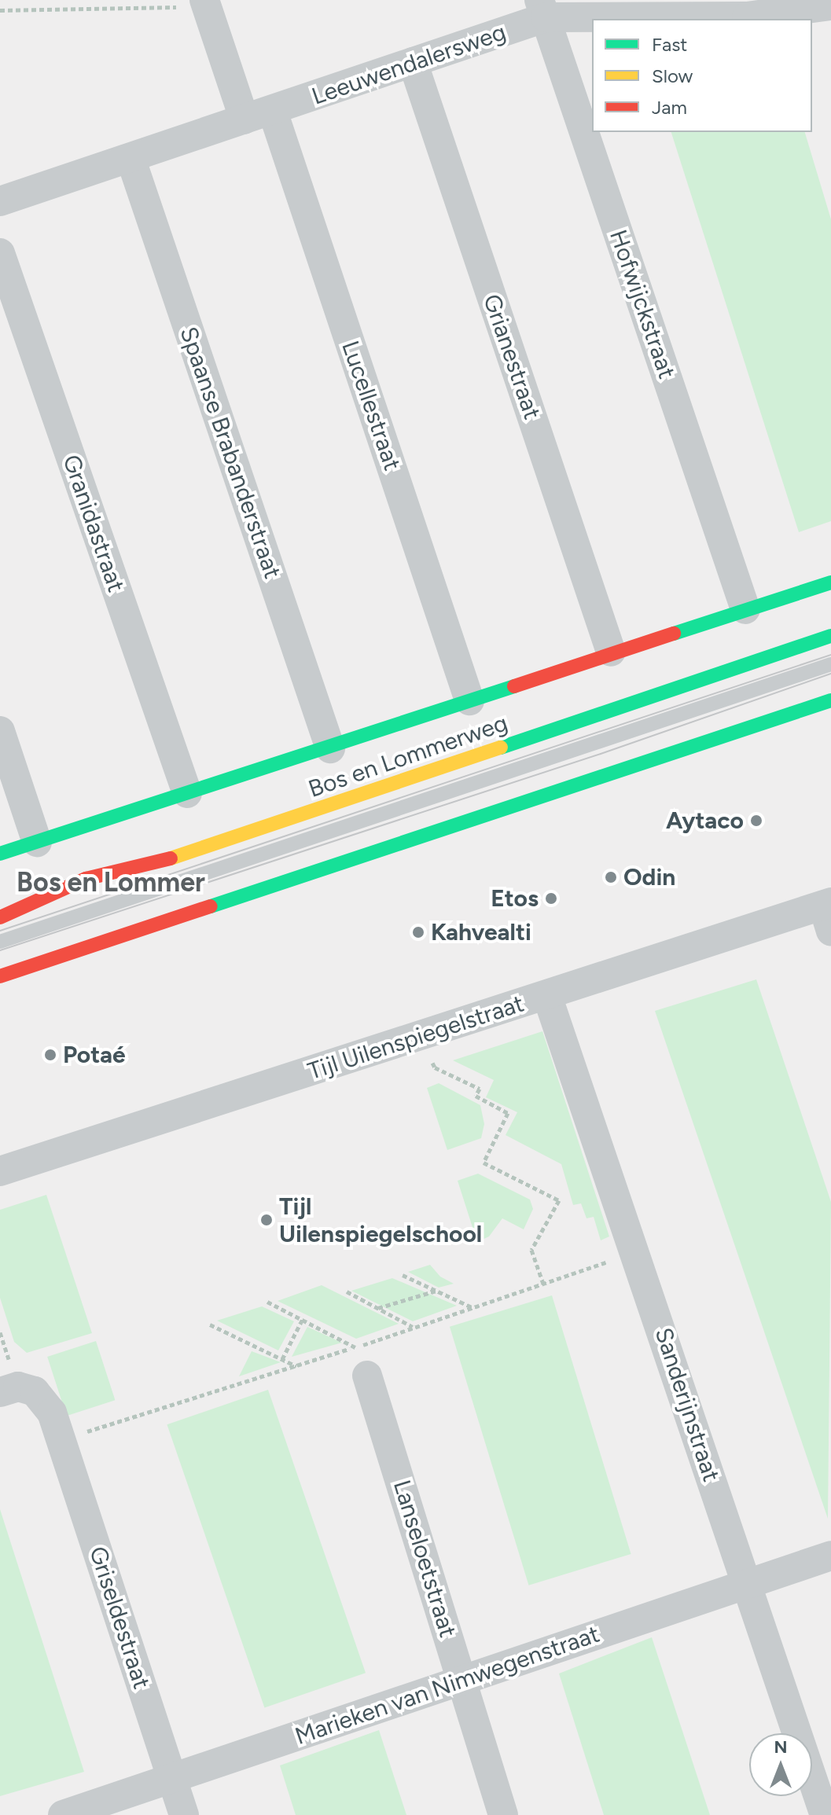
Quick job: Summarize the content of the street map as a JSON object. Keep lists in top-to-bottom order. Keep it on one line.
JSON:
{"streets":{"main road":["Bos en Lommerweg"],"street":["Leeuwendalersweg","Hofwijckstraat","Grianestraat","Lucellestraat","Spaanse Brabanderstraat","Granidastraat","Tijl Uilenspiegelstraat","Sanderijnstraat","Lanseloetstraat","Griseldestraat","Marieken van Nimwegenstraat"]},"crossings":[["Leeuwendalersweg","Hofwijckstraat"],["Leeuwendalersweg","Grianestraat"],["Leeuwendalersweg","Lucellestraat"],["Leeuwendalersweg","Spaanse Brabanderstraat"],["Hofwijckstraat","Bos en Lommerweg"],["Grianestraat","Bos en Lommerweg"],["Lucellestraat","Bos en Lommerweg"],["Spaanse Brabanderstraat","Bos en Lommerweg"],["Granidastraat","Bos en Lommerweg"],["Tijl Uilenspiegelstraat","Sanderijnstraat"],["Sanderijnstraat","Marieken van Nimwegenstraat"],["Lanseloetstraat","Marieken van Nimwegenstraat"],["Griseldestraat","Marieken van Nimwegenstraat"]],"districts":["Bos en Lommer"],"places":["Aytaco","Odin","Etos","Kahvealti","Potaé","Tijl Uilenspiegelschool"],"legend":["Fast","Slow","Jam"],"north":"top"}
